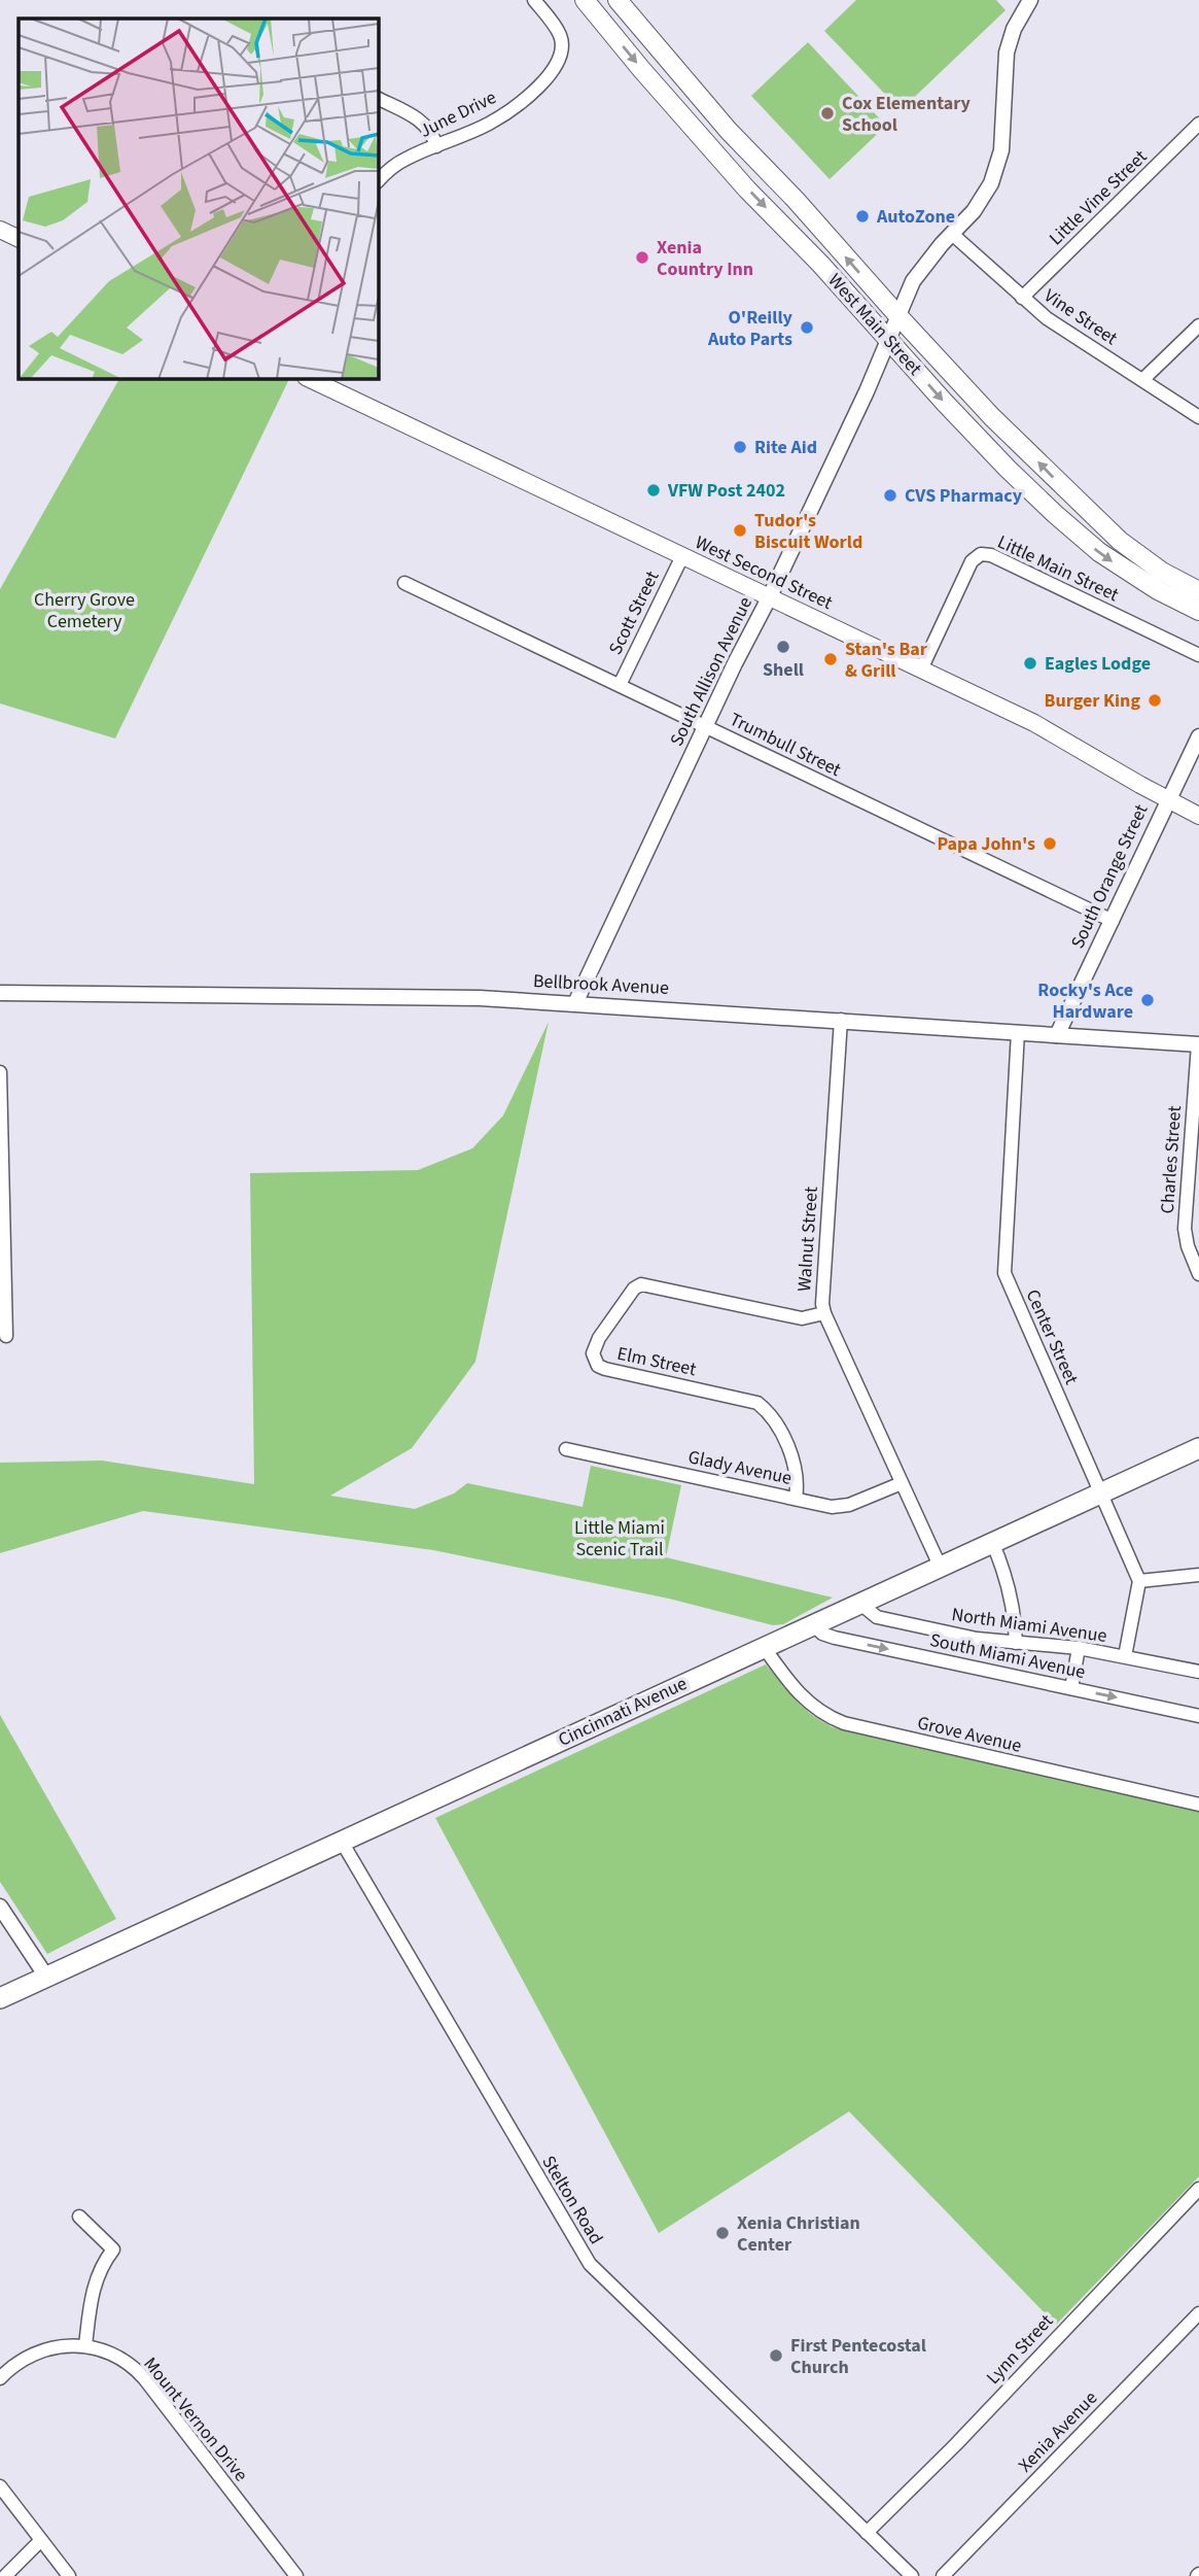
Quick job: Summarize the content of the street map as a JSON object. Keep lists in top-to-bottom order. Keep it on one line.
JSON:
{"streets":{"highway":["Cincinnati Avenue"],"main road":["West Main Street","West Second Street"],"street":["June Drive","Little Vine Street","Vine Street","Little Main Street","Scott Street","South Allison Avenue","Trumbull Street","South Orange Street","Bellbrook Avenue","Charles Street","Walnut Street","Center Street","Elm Street","Glady Avenue","North Miami Avenue","South Miami Avenue","Grove Avenue","Stelton Road","Lynn Street","Mount Vernon Drive","Xenia Avenue"]},"crossings":[["Little Vine Street","Vine Street"],["Vine Street","South Allison Avenue"],["West Main Street","South Allison Avenue"],["Little Main Street","West Second Street"],["West Second Street","Scott Street"],["West Second Street","South Allison Avenue"],["West Second Street","South Orange Street"],["Scott Street","Trumbull Street"],["South Allison Avenue","Trumbull Street"],["South Allison Avenue","Bellbrook Avenue"],["Trumbull Street","South Orange Street"],["South Orange Street","Bellbrook Avenue"],["Bellbrook Avenue","Charles Street"],["Bellbrook Avenue","Walnut Street"],["Bellbrook Avenue","Center Street"],["Walnut Street","Elm Street"],["Walnut Street","Glady Avenue"],["Walnut Street","Cincinnati Avenue"],["Center Street","Cincinnati Avenue"],["Elm Street","Glady Avenue"],["North Miami Avenue","Cincinnati Avenue"],["South Miami Avenue","Cincinnati Avenue"],["Cincinnati Avenue","Grove Avenue"],["Cincinnati Avenue","Stelton Road"],["Stelton Road","Lynn Street"]],"one_way":["South Miami Avenue"],"parks":["Cherry Grove Cemetery","Little Miami Scenic Trail"],"places":["Cox Elementary School","AutoZone","Xenia Country Inn","O'Reilly Auto Parts","Rite Aid","VFW Post 2402","CVS Pharmacy","Tudor's Biscuit World","Shell","Stan's Bar & Grill","Eagles Lodge","Burger King","Papa John's","Rocky's Ace Hardware","Xenia Christian Center","First Pentecostal Church"]}
